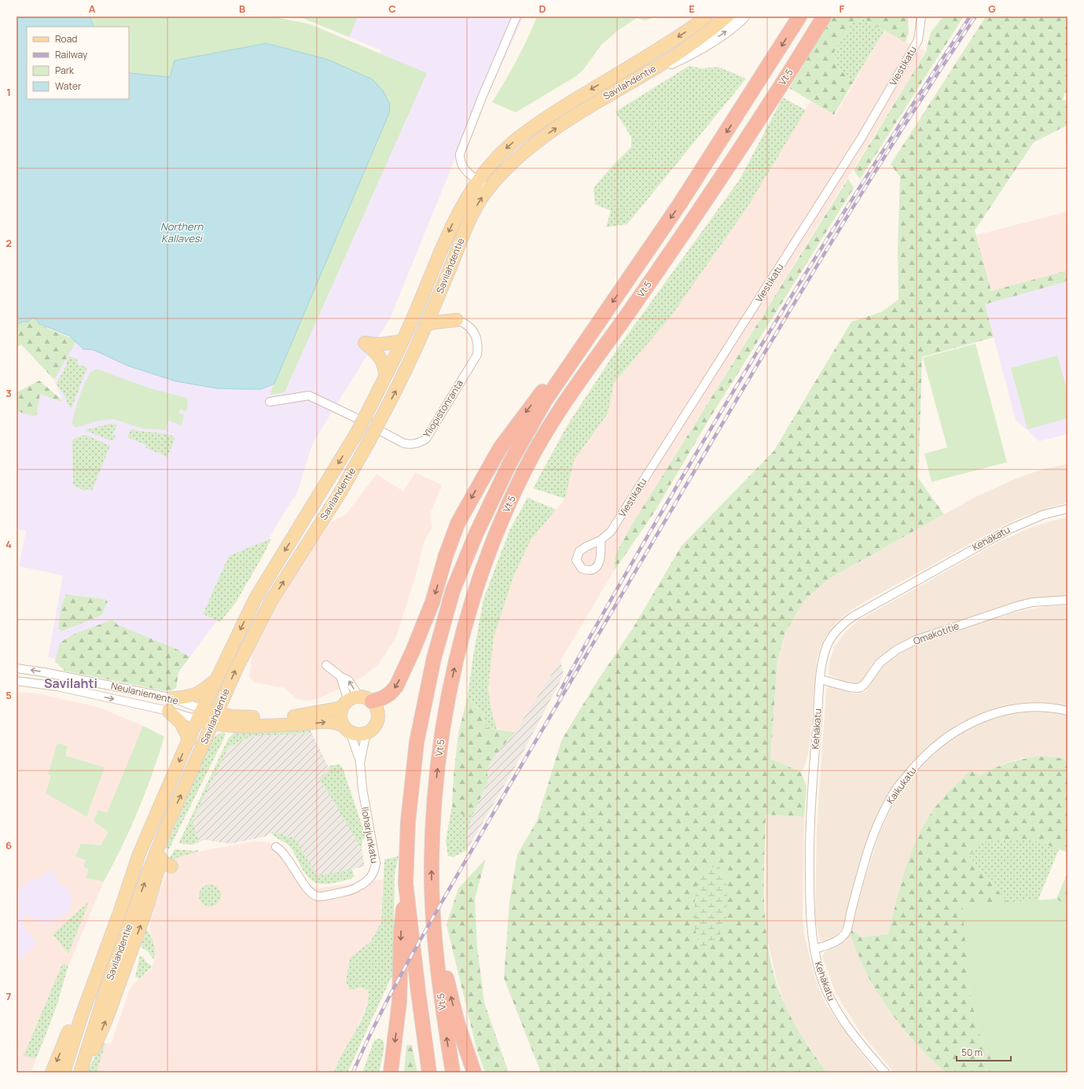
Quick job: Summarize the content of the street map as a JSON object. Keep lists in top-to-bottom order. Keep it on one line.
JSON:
{"streets":{"highway":["Vt 5"],"main road":["Savilahdentie","Neulaniementie"],"street":["Viestikatu","Yliopistonranta","Kehäkatu","Omakotitie","Kaikukatu","Iloharjunkatu"]},"crossings":[["Savilahdentie","Neulaniementie"],["Kehäkatu","Omakotitie"],["Kehäkatu","Kaikukatu"]],"districts":["Savilahti"],"water":["Northern Kallavesi"],"legend":["Road","Railway","Park","Water"],"scale_bar":"50 m","grid":{"columns":["A","B","C","D","E","F","G"],"rows":["1","2","3","4","5","6","7"]}}
